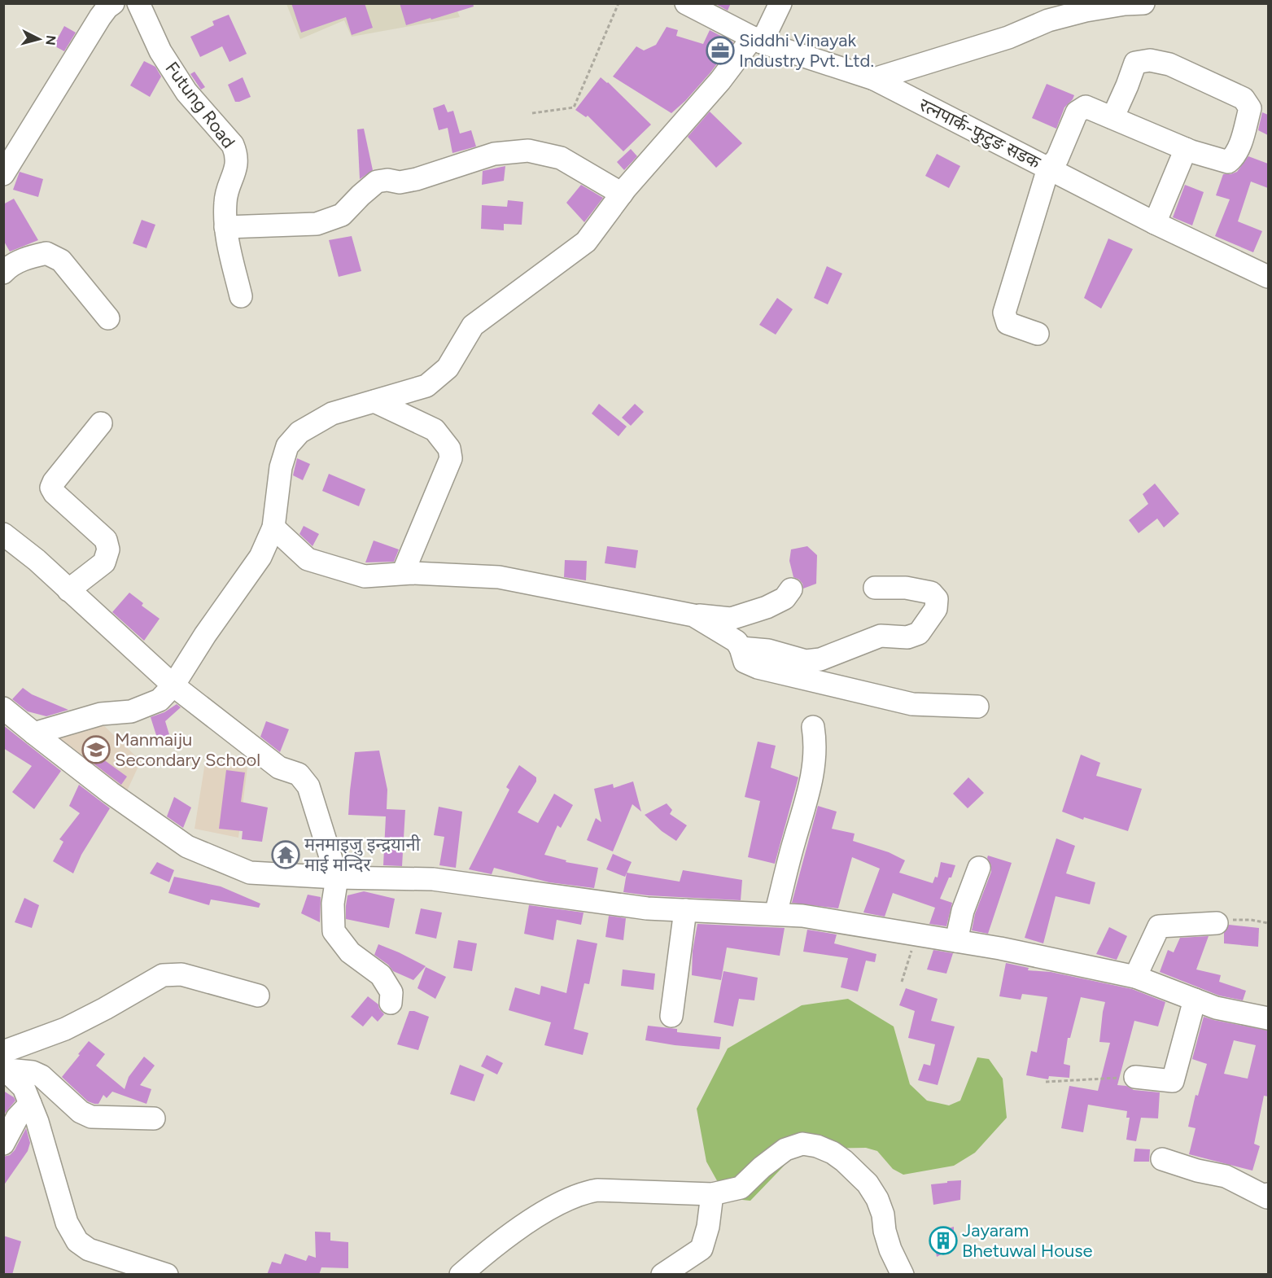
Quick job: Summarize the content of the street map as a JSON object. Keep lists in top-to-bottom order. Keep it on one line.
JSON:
{"streets":{"street":["Futung Road","रत्नपार्क-फुटुङ सडक"]},"places":{"office":["Siddhi Vinayak Industry Pvt. Ltd."],"school or university":["Manmaiju Secondary School"],"temple":["मनमाइजु इन्द्रयानी माई मन्दिर"],"building":["Jayaram Bhetuwal House"]},"north":"right"}
